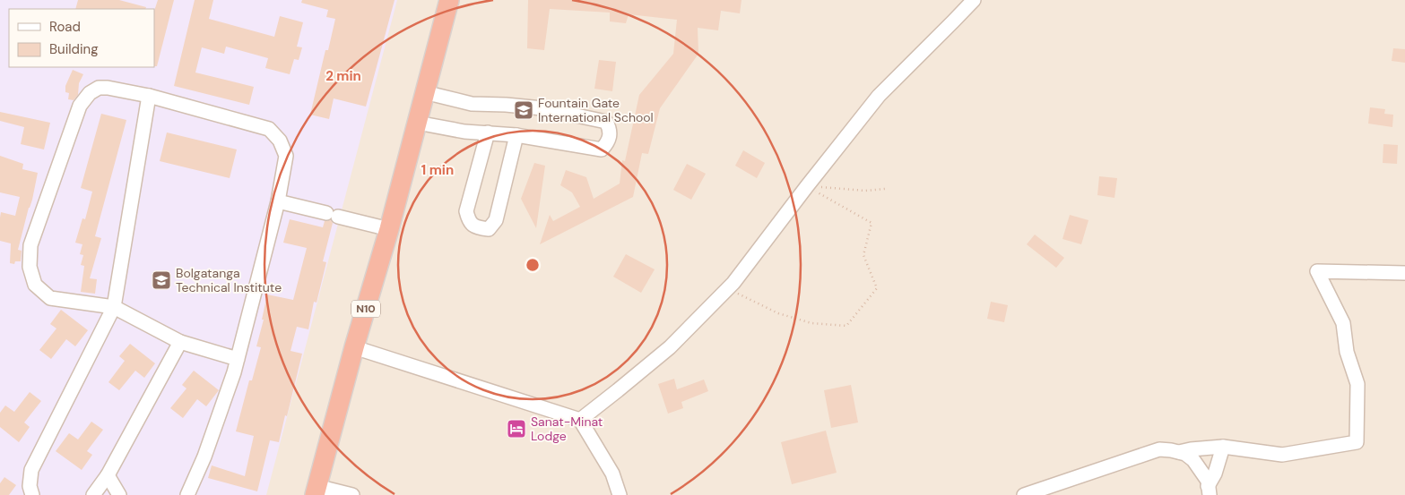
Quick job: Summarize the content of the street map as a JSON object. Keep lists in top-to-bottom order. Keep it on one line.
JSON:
{"streets":{"highway":["N10"]},"places":{"school or university":["Fountain Gate International School","Bolgatanga Technical Institute"],"hotel":["Sanat-Minat Lodge"]},"legend":["Road","Building"],"rings":["2 min","1 min"]}
